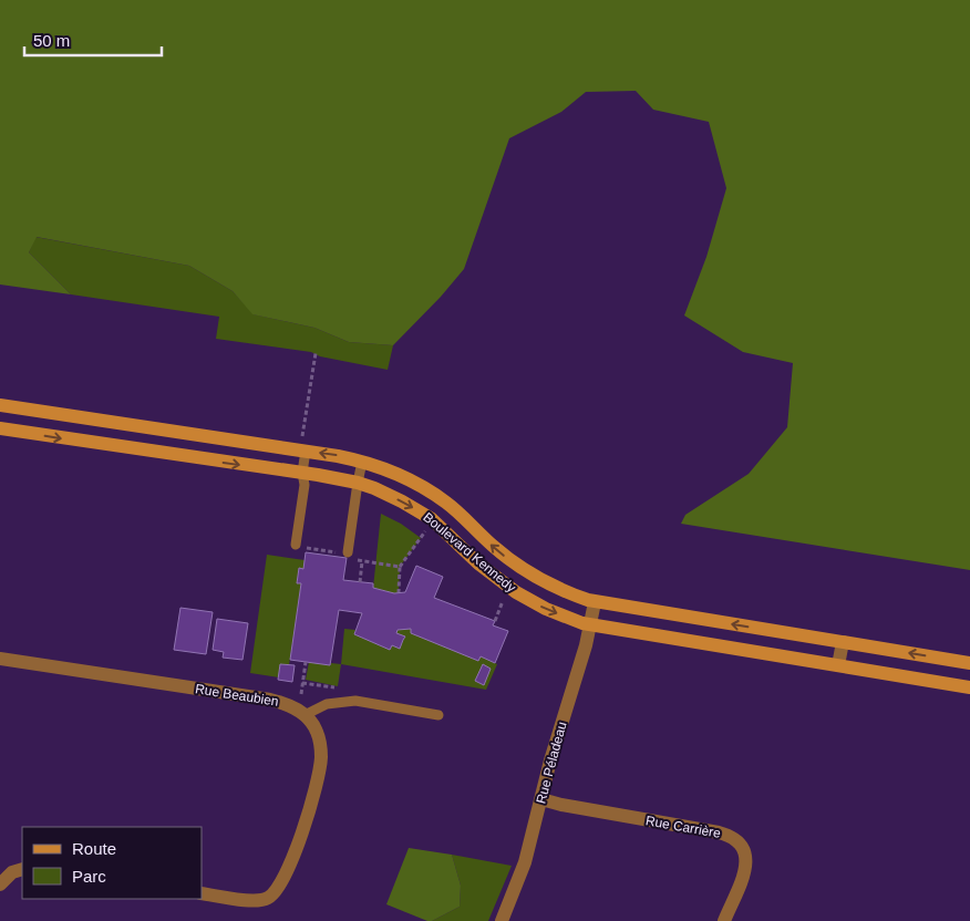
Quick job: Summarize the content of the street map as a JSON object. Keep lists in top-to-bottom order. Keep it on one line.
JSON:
{"streets":{"street":["Boulevard Kennedy","Rue Beaubien","Rue Péladeau","Rue Carrière"]},"crossings":[["Boulevard Kennedy","Rue Péladeau"],["Rue Péladeau","Rue Carrière"]],"legend":["Route","Parc"],"scale_bar":"50 m"}
